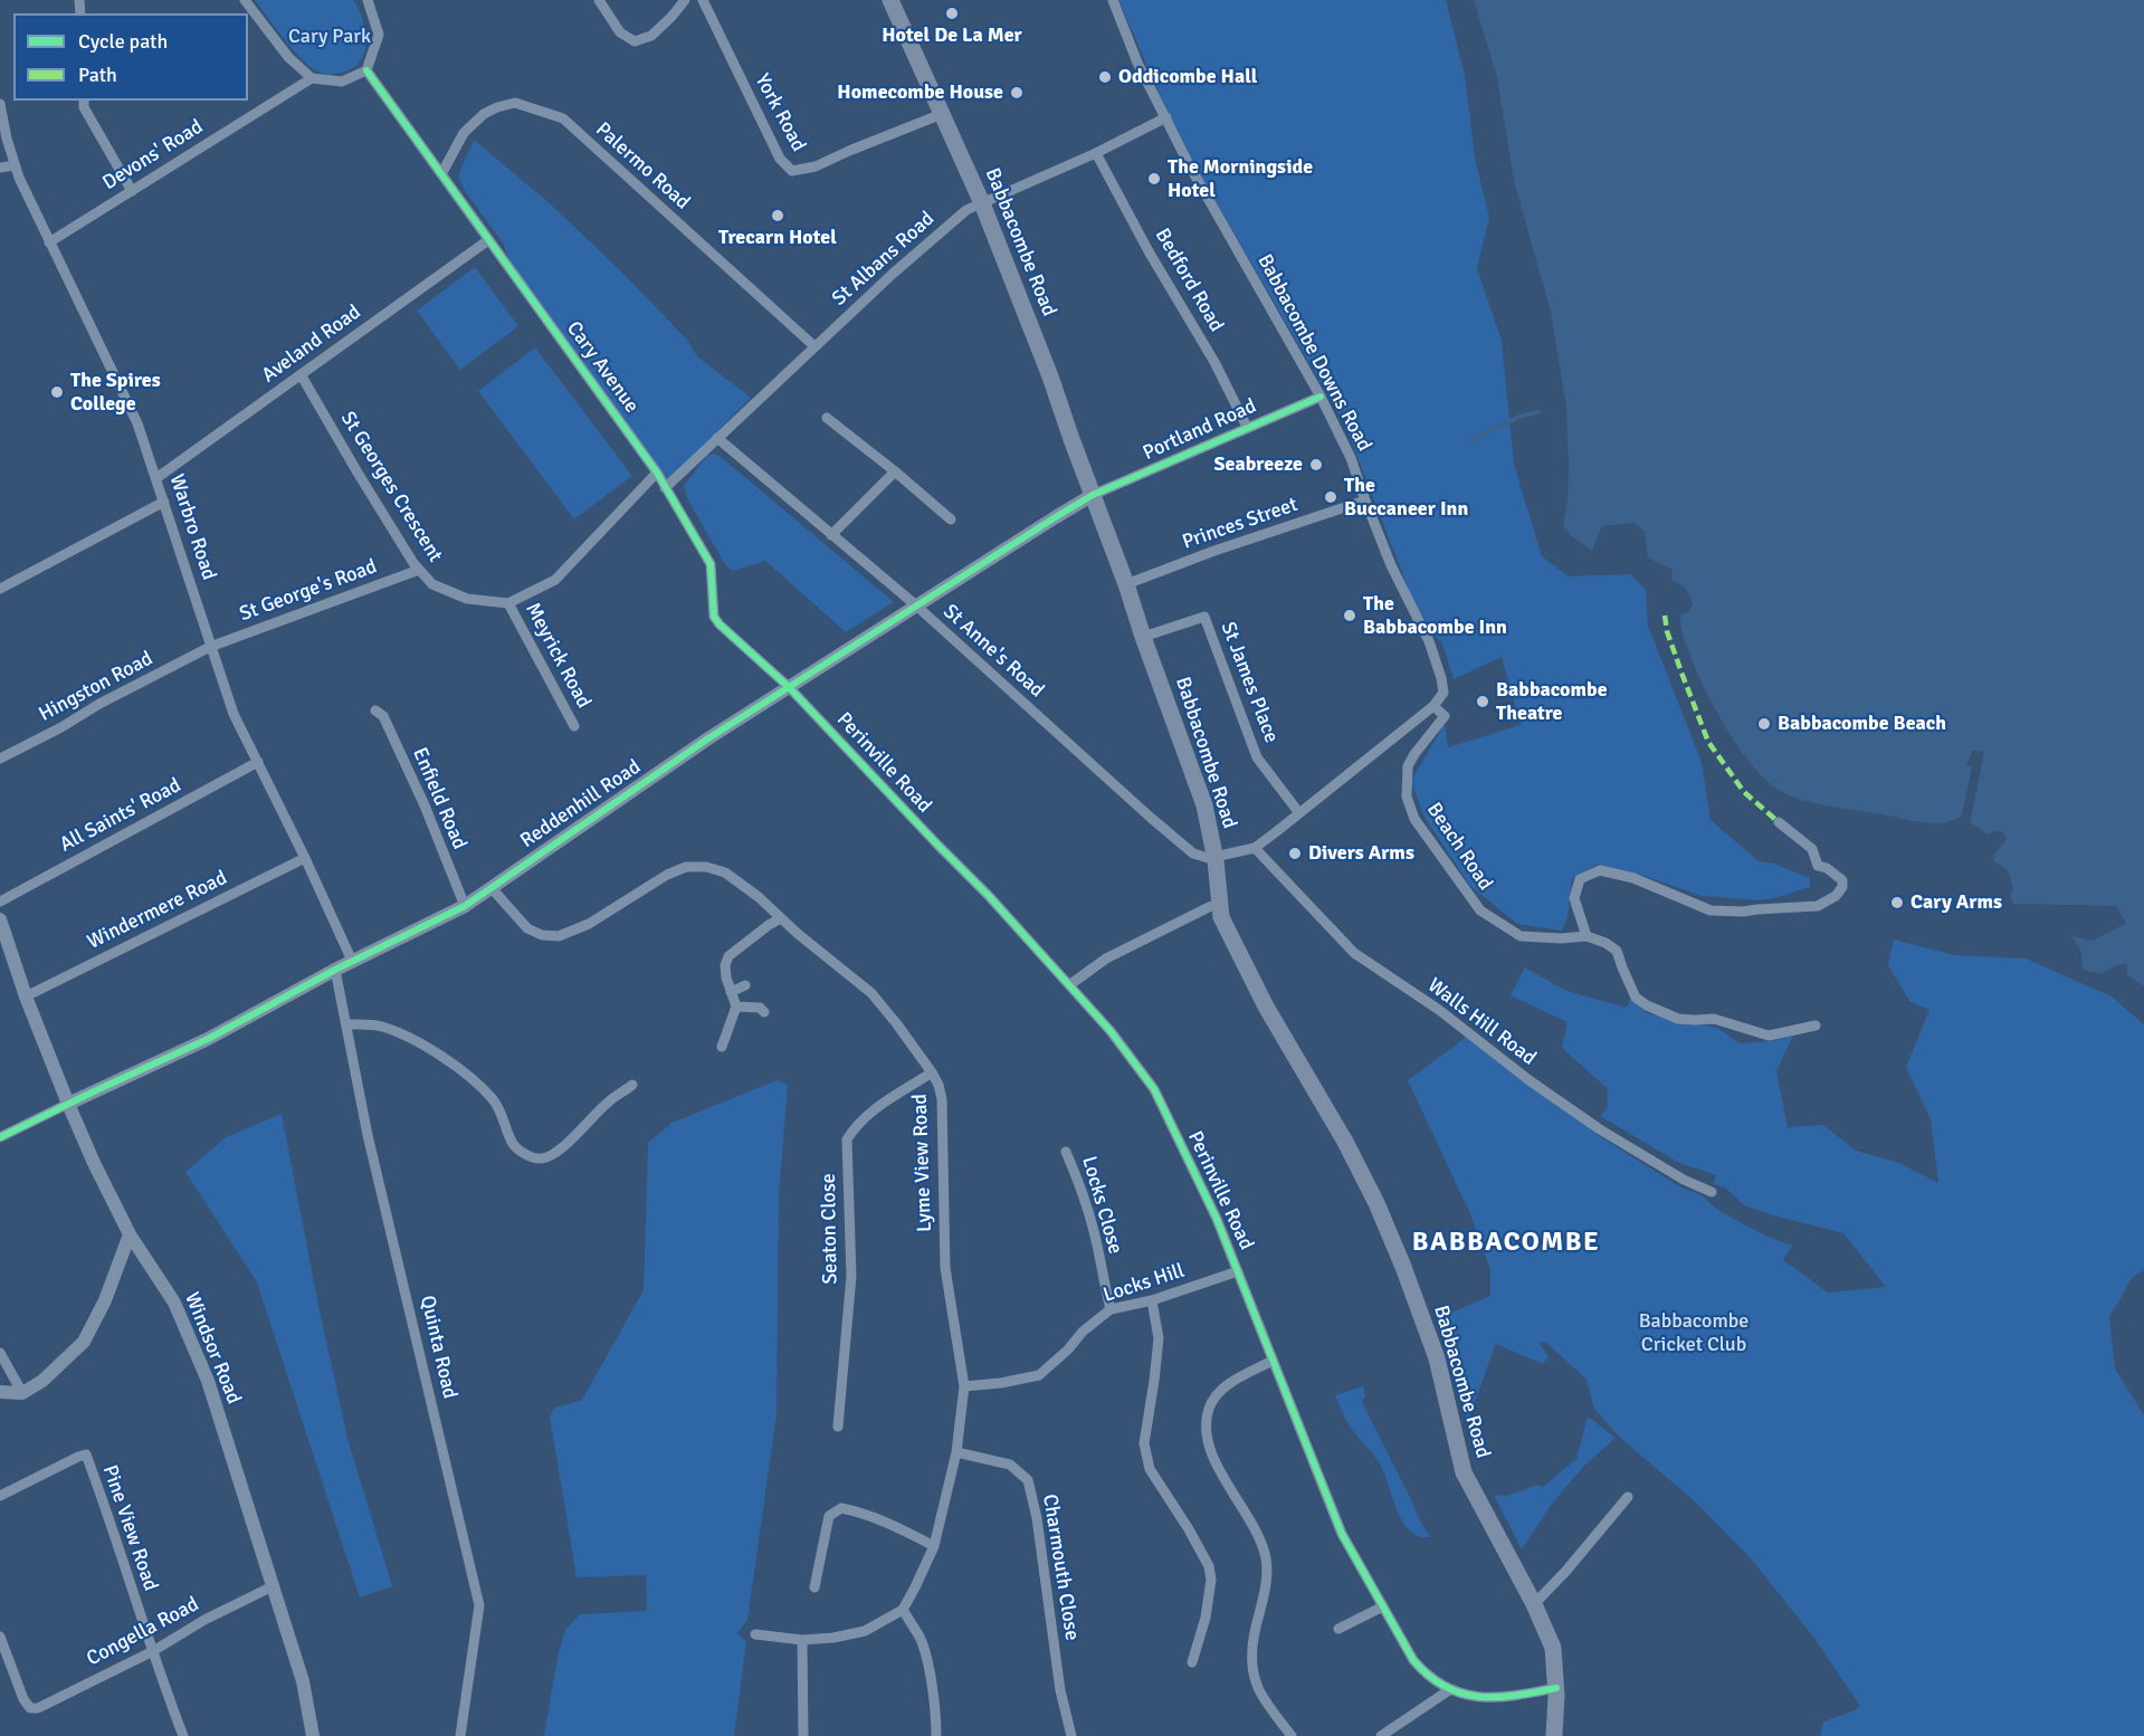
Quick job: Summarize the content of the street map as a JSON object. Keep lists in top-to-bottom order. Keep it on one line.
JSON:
{"streets":{"main road":["Babbacombe Road"],"street":["York Road","Devons' Road","Palermo Road","St Albans Road","Bedford Road","Aveland Road","Babbacombe Downs Road","Cary Avenue","Portland Road","St Georges Crescent","Princes Street","Warbro Road","St George's Road","St Anne's Road","Meyrick Road","St James Place","Hingston Road","Perinville Road","Enfield Road","Reddenhill Road","All Saints' Road","Beach Road","Windermere Road","Walls Hill Road","Lyme View Road","Locks Close","Seaton Close","Locks Hill","Quinta Road","Windsor Road","Pine View Road","Charmouth Close","Congella Road"]},"crossings":[["York Road","Babbacombe Road"],["Devons' Road","Warbro Road"],["Palermo Road","St Albans Road"],["Palermo Road","Cary Avenue"],["Babbacombe Road","St Albans Road"],["Babbacombe Road","Portland Road"],["Babbacombe Road","Princes Street"],["Babbacombe Road","St Anne's Road"],["Babbacombe Road","St James Place"],["Babbacombe Road","Perinville Road"],["Babbacombe Road","Reddenhill Road"],["St Albans Road","Bedford Road"],["St Albans Road","Babbacombe Downs Road"],["St Albans Road","Cary Avenue"],["St Albans Road","St Anne's Road"],["Bedford Road","Portland Road"],["Aveland Road","Cary Avenue"],["Aveland Road","St Georges Crescent"],["Aveland Road","Warbro Road"],["Babbacombe Downs Road","Portland Road"],["Babbacombe Downs Road","Princes Street"],["Babbacombe Downs Road","Beach Road"],["Cary Avenue","Perinville Road"],["Cary Avenue","Reddenhill Road"],["Portland Road","Reddenhill Road"],["St Georges Crescent","St George's Road"],["St Georges Crescent","Meyrick Road"],["Warbro Road","St George's Road"],["Warbro Road","Hingston Road"],["Warbro Road","Reddenhill Road"],["Warbro Road","All Saints' Road"],["Warbro Road","Windermere Road"],["St George's Road","Hingston Road"],["St Anne's Road","Reddenhill Road"],["Perinville Road","Reddenhill Road"],["Perinville Road","Locks Hill"],["Enfield Road","Reddenhill Road"],["Reddenhill Road","Lyme View Road"],["Reddenhill Road","Quinta Road"],["Reddenhill Road","Windsor Road"],["Windermere Road","Windsor Road"],["Lyme View Road","Seaton Close"],["Lyme View Road","Locks Hill"],["Lyme View Road","Charmouth Close"],["Locks Close","Locks Hill"],["Windsor Road","Congella Road"],["Pine View Road","Congella Road"]],"districts":["BABBACOMBE"],"parks":["Cary Park","Babbacombe Cricket Club"],"places":["Hotel De La Mer","Oddicombe Hall","Homecombe House","The Morningside Hotel","Trecarn Hotel","The Spires College","Seabreeze","The Buccaneer Inn","The Babbacombe Inn","Babbacombe Theatre","Babbacombe Beach","Divers Arms","Cary Arms"],"legend":["Cycle path","Path"]}
